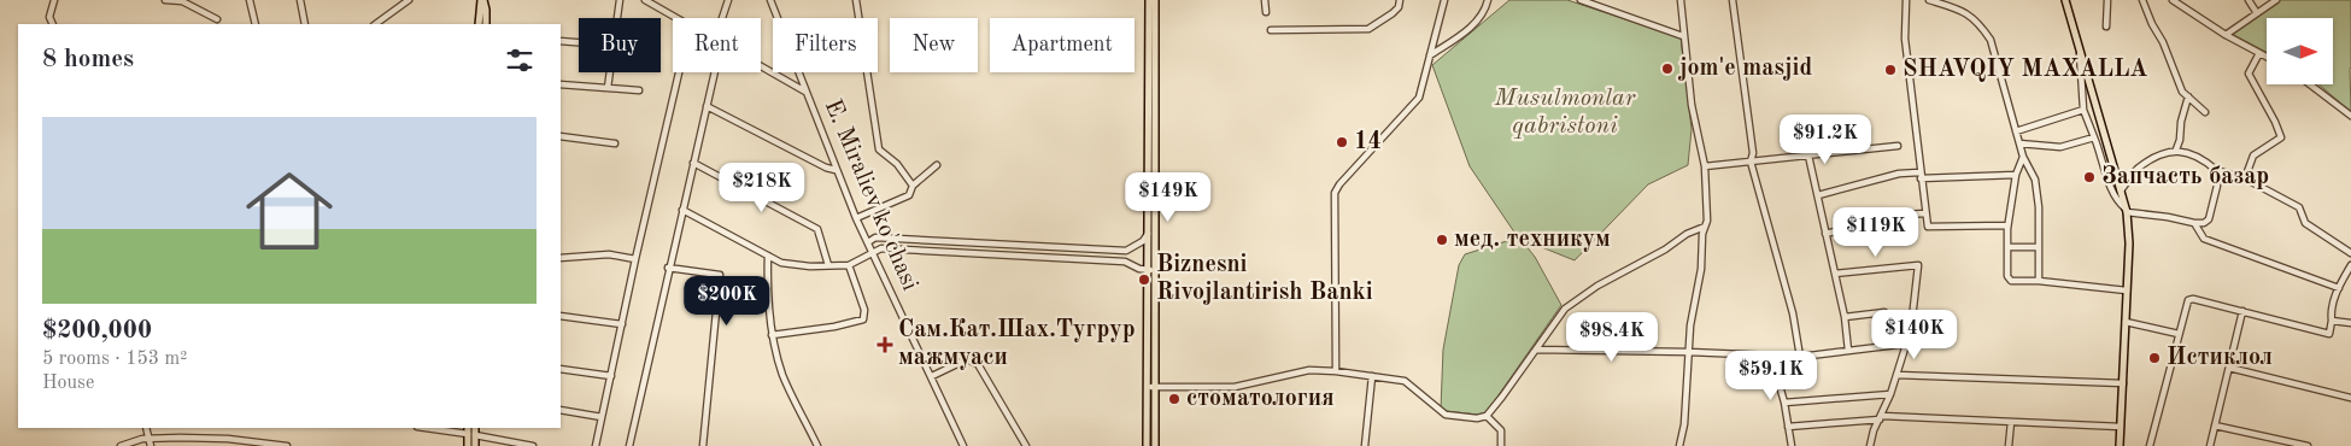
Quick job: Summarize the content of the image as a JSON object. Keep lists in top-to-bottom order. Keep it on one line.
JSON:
{"streets":{"street":["E. Miraliev ko'chasi"]},"parks":["Musulmonlar qabristoni"],"places":{"other":["jom'e masjid","SHAVQIY MAXALLA","14","Запчасть базар","мед. техникум","Biznesni Rivojlantirish Banki","Истиклол","стоматология"],"health":["Сам.Кат.Шах.Тугрур мажмуаси"]},"north":"right","page":{"chip":["Buy","Rent","Filters","New","Apartment"],"heading":"8 homes","list":[{"name":"$200,000","note":"5 rooms · 153 m² · House"}],"price":["$91.2K","$218K","$149K","$119K","$200K","$140K","$98.4K","$59.1K"]}}
